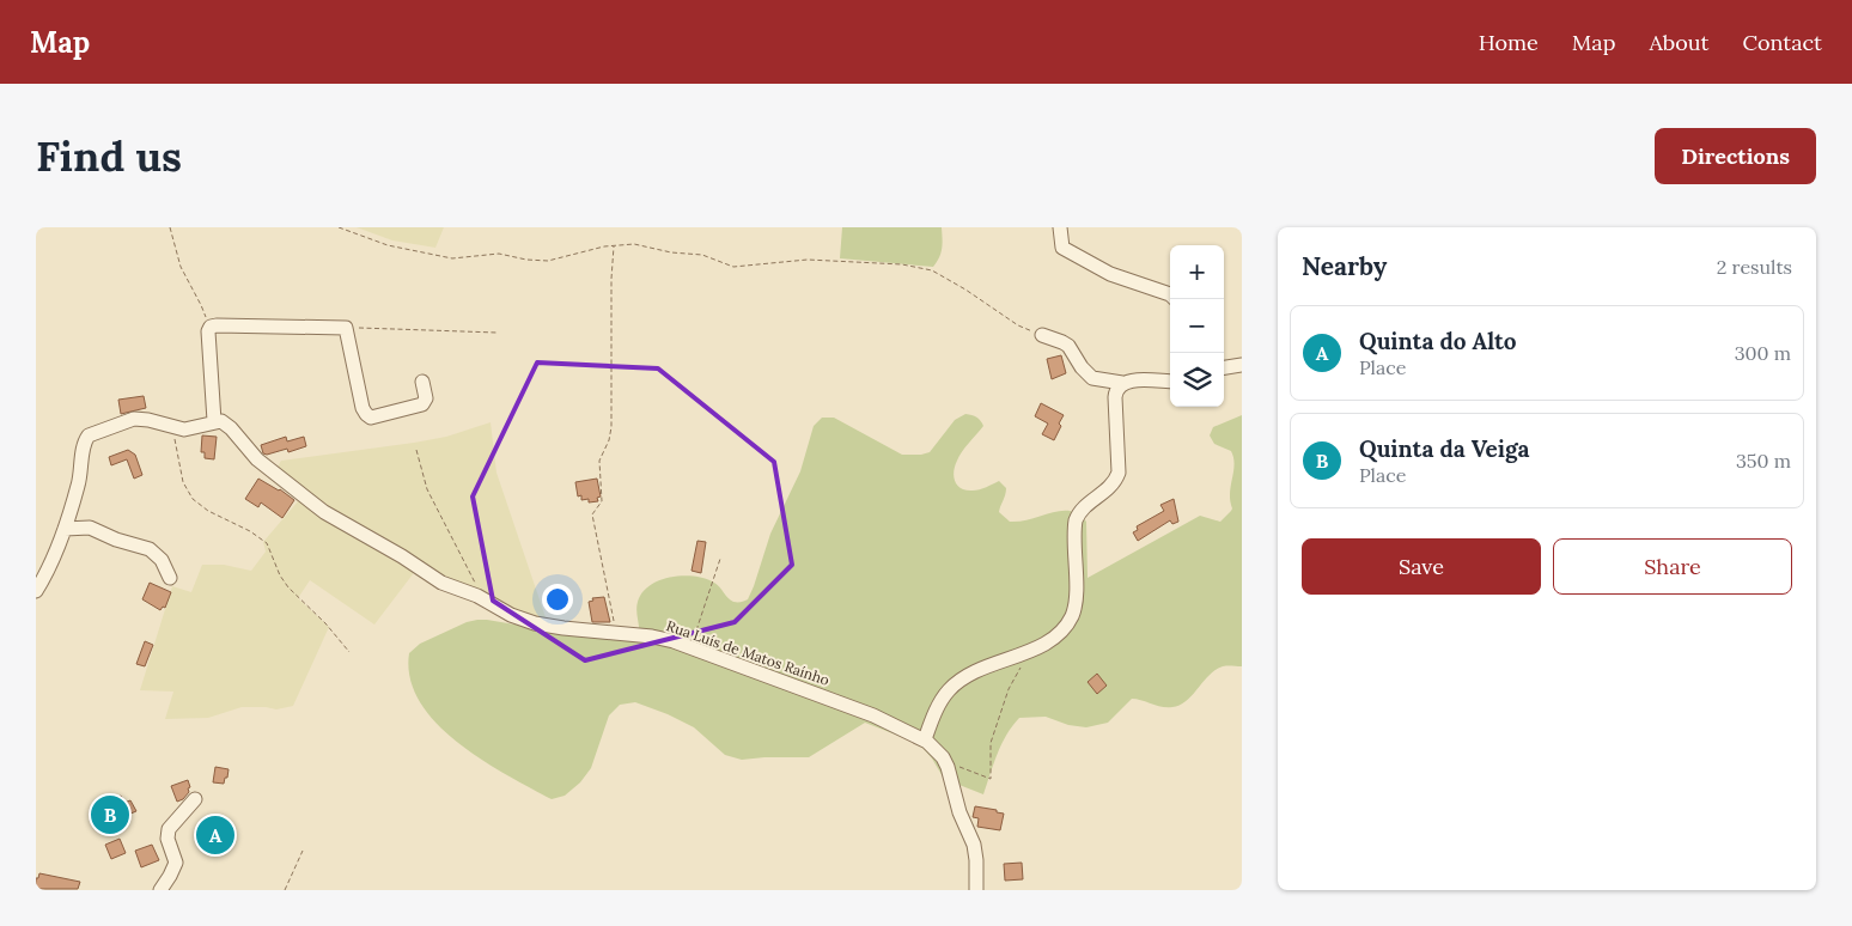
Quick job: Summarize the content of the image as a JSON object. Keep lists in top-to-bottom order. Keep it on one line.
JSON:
{"streets":{"street":["Rua Luís de Matos Raínho"]},"page":{"header":"Map","nav":["Home","Map","About","Contact"],"buttons":["Directions",["Save","Share"]],"title":"Find us","heading":["Nearby","2 results"],"map_buttons":["+","−"],"list":[{"mark":"A","name":"Quinta do Alto","note":"Place","value":"300 m"},{"mark":"B","name":"Quinta da Veiga","note":"Place","value":"350 m"}],"pins":["B","A"]}}
